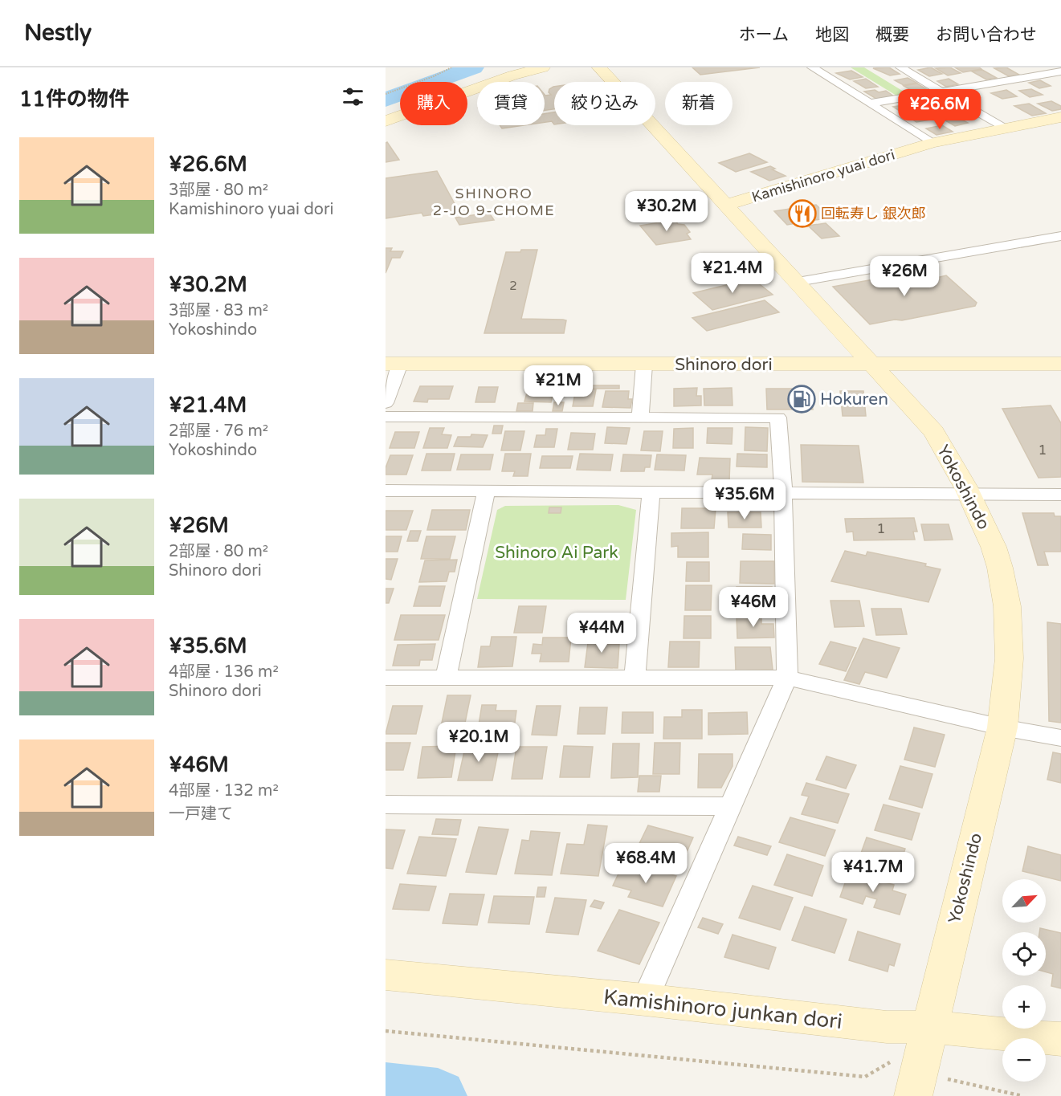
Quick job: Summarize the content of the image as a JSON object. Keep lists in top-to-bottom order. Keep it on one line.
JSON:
{"streets":{"street":["Kamishinoro yuai dori","Shinoro dori","Yokoshindo","Kamishinoro junkan dori"]},"crossings":[["Kamishinoro yuai dori","Yokoshindo"],["Shinoro dori","Yokoshindo"],["Yokoshindo","Kamishinoro junkan dori"]],"districts":["SHINORO 2-JO 9-CHOME"],"parks":["Shinoro Ai Park"],"places":{"restaurant":["回転寿し 銀次郎"],"fuel station":["Hokuren"]},"house_numbers":["2","1","1"],"north":"top right","page":{"header":"Nestly","nav":["ホーム","地図","概要","お問い合わせ"],"heading":"11件の物件","chip":["購入","賃貸","絞り込み","新着"],"price":["¥26.6M","¥30.2M","¥21.4M","¥26M","¥21M","¥35.6M","¥46M","¥44M","¥20.1M","¥68.4M","¥41.7M"],"list":[{"name":"¥26.6M","note":"3部屋 · 80 m² · Kamishinoro yuai dori"},{"name":"¥30.2M","note":"3部屋 · 83 m² · Yokoshindo"},{"name":"¥21.4M","note":"2部屋 · 76 m² · Yokoshindo"},{"name":"¥26M","note":"2部屋 · 80 m² · Shinoro dori"},{"name":"¥35.6M","note":"4部屋 · 136 m² · Shinoro dori"},{"name":"¥46M","note":"4部屋 · 132 m² · 一戸建て"}],"map_buttons":["+","−"]}}
